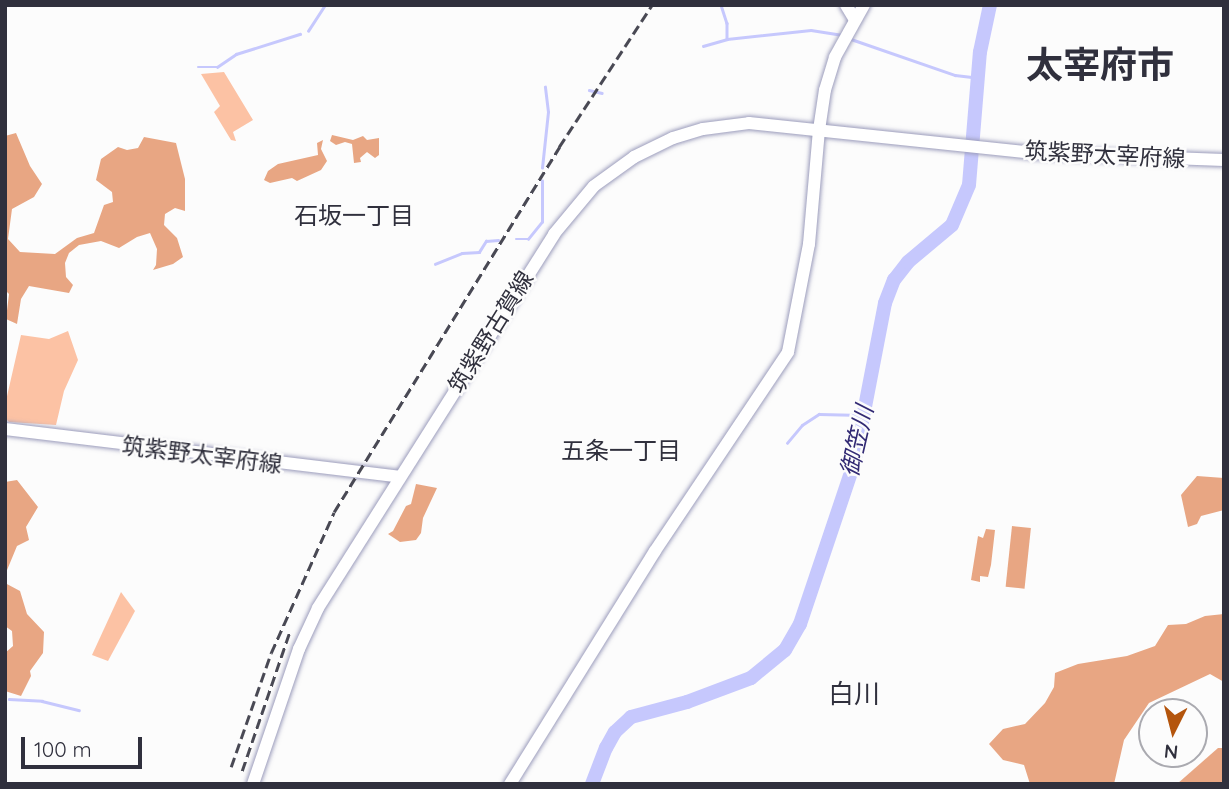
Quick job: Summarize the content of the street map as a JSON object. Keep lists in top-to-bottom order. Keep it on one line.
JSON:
{"streets":{"main road":["筑紫野太宰府線","筑紫野古賀線"]},"crossings":[["筑紫野太宰府線","筑紫野古賀線"]],"districts":["太宰府市","石坂一丁目","五条一丁目","白川"],"water":["御笠川"],"scale_bar":"100 m","north":"bottom"}
